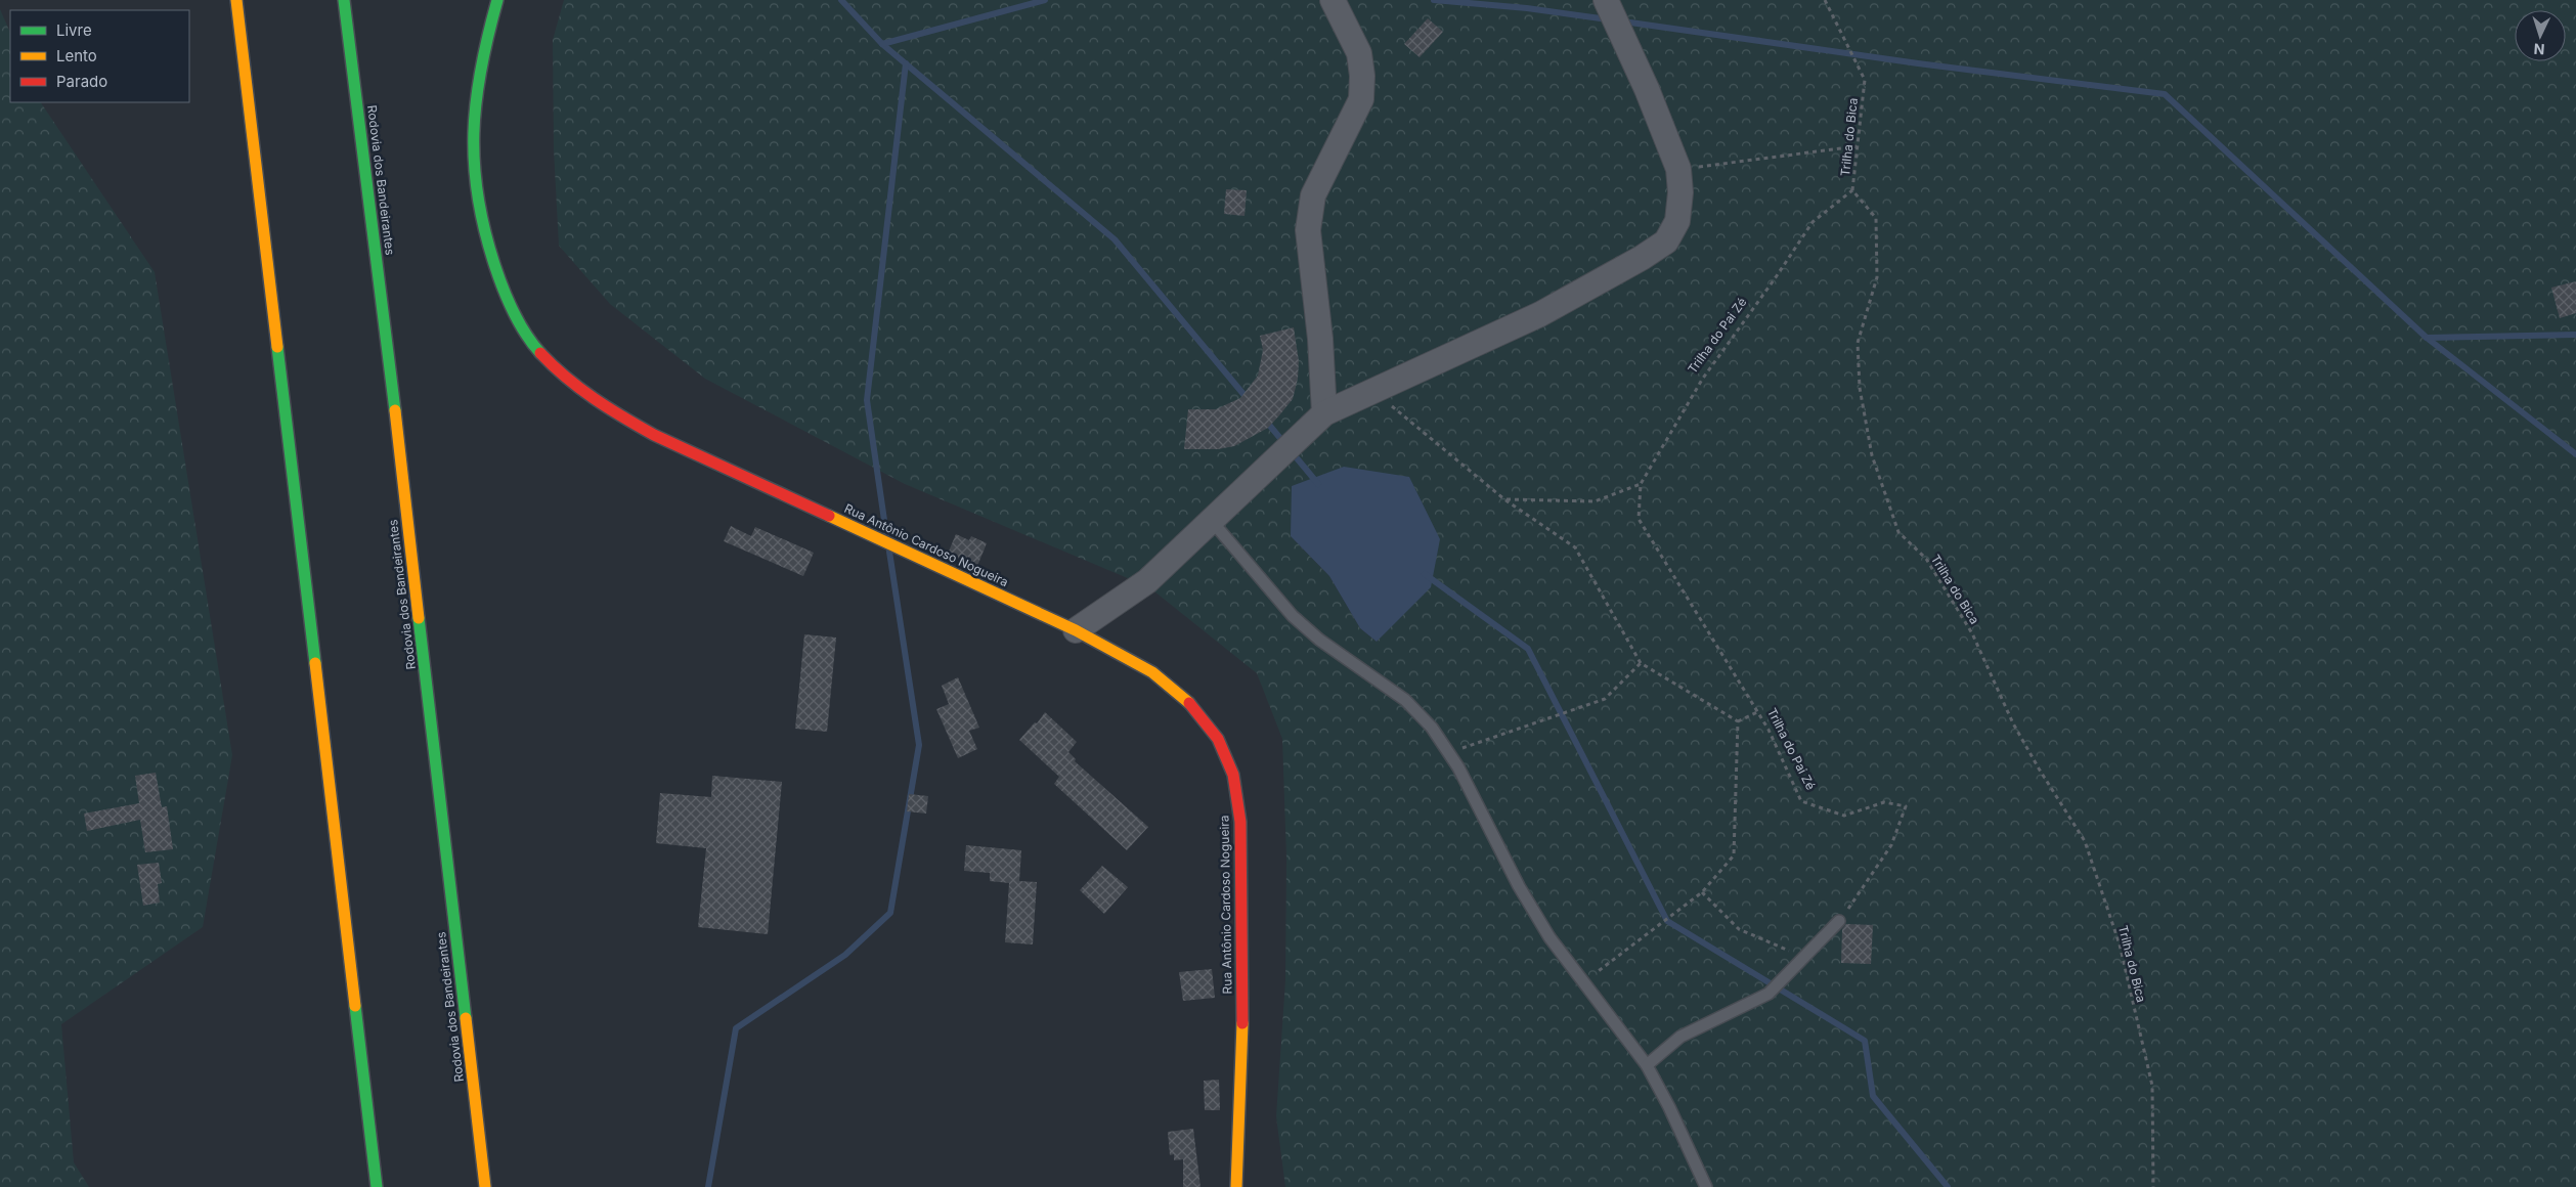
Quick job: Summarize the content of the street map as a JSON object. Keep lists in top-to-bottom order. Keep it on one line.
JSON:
{"streets":{"main road":["Rodovia dos Bandeirantes","Rua Antônio Cardoso Nogueira"],"path":["Trilha do Bica","Trilha do Pai Zé"]},"crossings":[["Trilha do Bica","Trilha do Pai Zé"]],"legend":["Livre","Lento","Parado"],"north":"bottom"}
